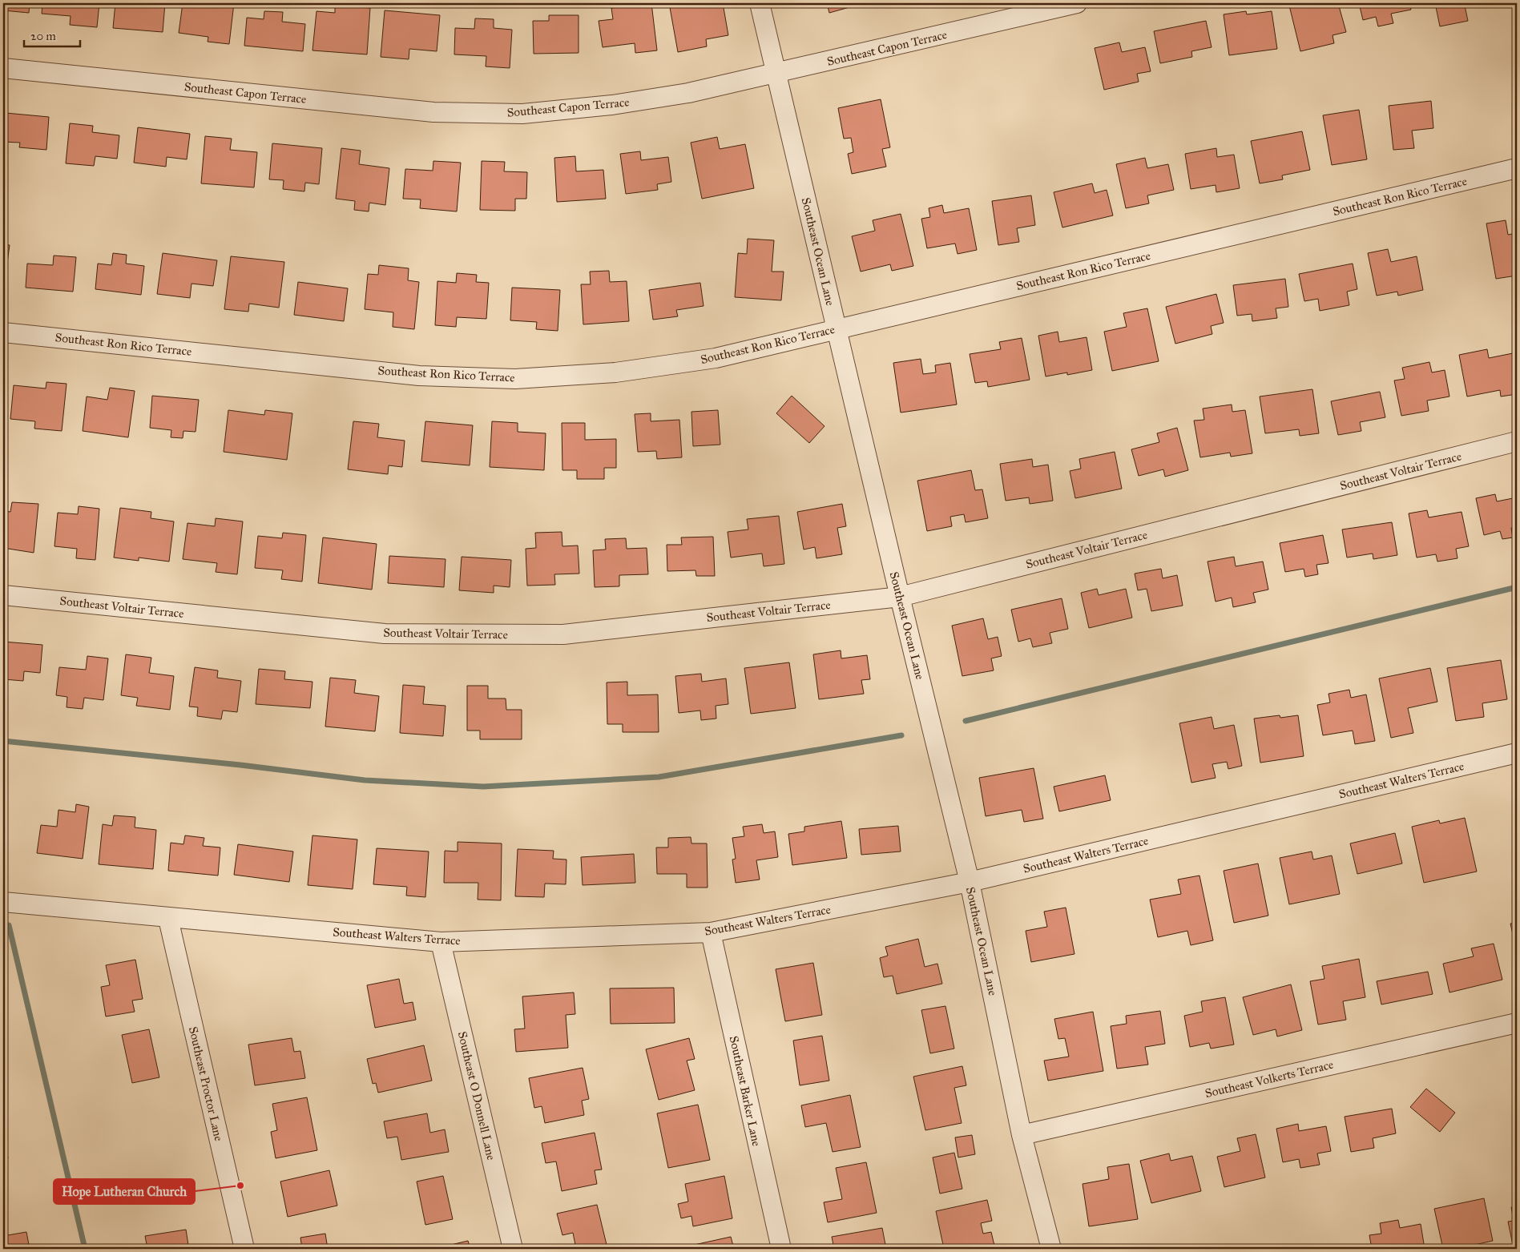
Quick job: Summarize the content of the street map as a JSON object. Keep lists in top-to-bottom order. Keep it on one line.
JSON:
{"streets":{"street":["Southeast Capon Terrace","Southeast Ron Rico Terrace","Southeast Ocean Lane","Southeast Voltair Terrace","Southeast Walters Terrace","Southeast Volkerts Terrace","Southeast Proctor Lane","Southeast Barker Lane","Southeast O Donnell Lane"]},"crossings":[["Southeast Capon Terrace","Southeast Ocean Lane"],["Southeast Ron Rico Terrace","Southeast Ocean Lane"],["Southeast Ocean Lane","Southeast Voltair Terrace"],["Southeast Ocean Lane","Southeast Walters Terrace"],["Southeast Ocean Lane","Southeast Volkerts Terrace"],["Southeast Walters Terrace","Southeast Proctor Lane"],["Southeast Walters Terrace","Southeast Barker Lane"],["Southeast Walters Terrace","Southeast O Donnell Lane"]],"places":["Hope Lutheran Church"],"scale_bar":"20 m"}
